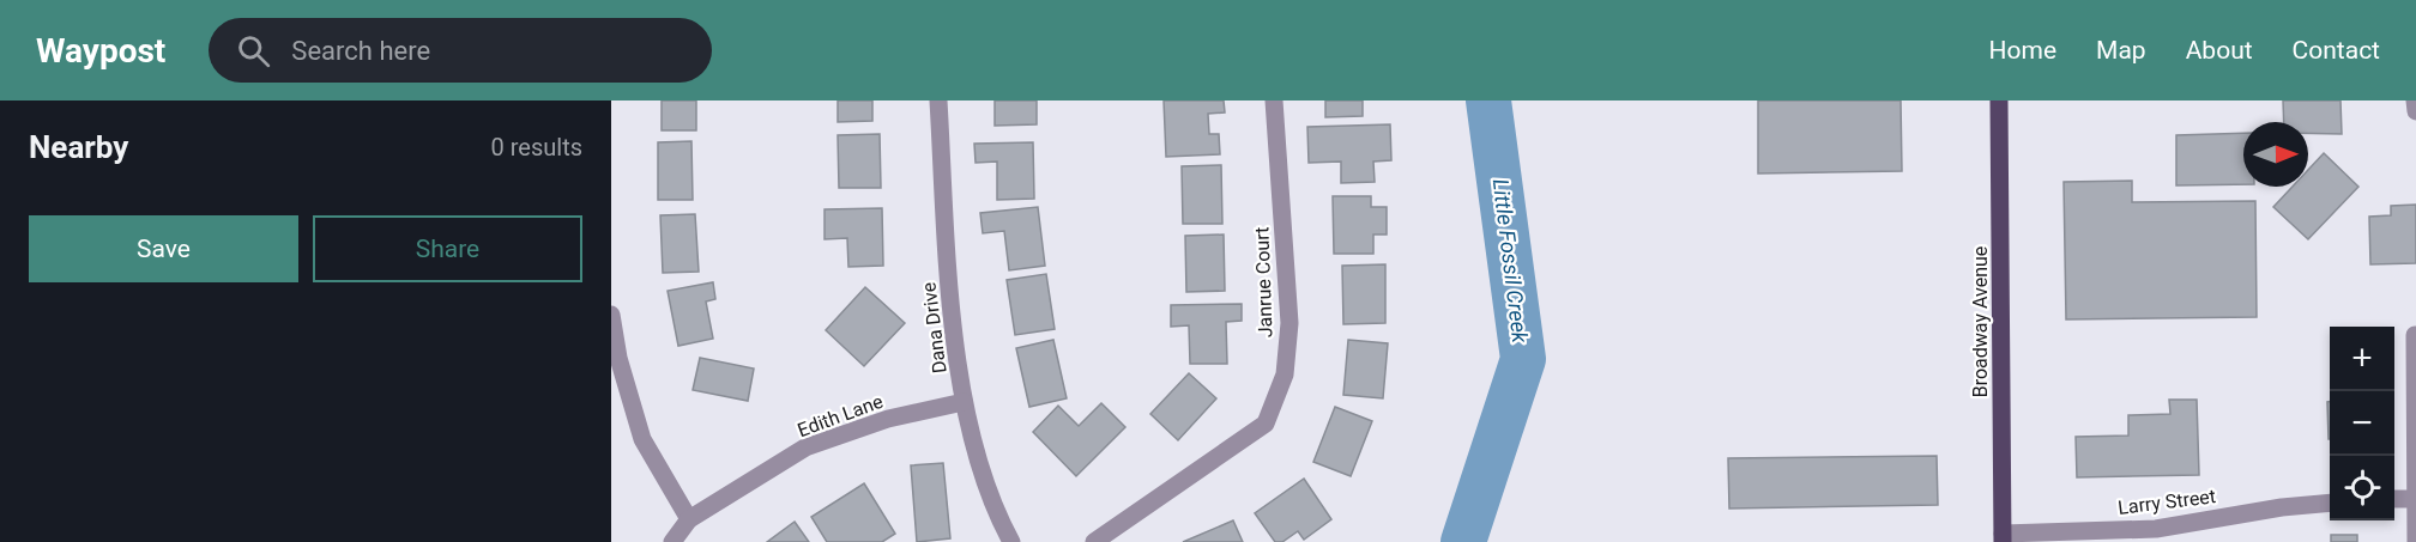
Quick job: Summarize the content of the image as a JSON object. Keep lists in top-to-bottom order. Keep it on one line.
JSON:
{"streets":{"main road":["Broadway Avenue"],"street":["Janrue Court","Dana Drive","Edith Lane","Larry Street"]},"crossings":[["Broadway Avenue","Larry Street"],["Dana Drive","Edith Lane"]],"water":["Little Fossil Creek"],"north":"right","page":{"header":"Waypost","search":"Search here","nav":["Home","Map","About","Contact"],"heading":["Nearby","0 results"],"buttons":["Save","Share"],"map_buttons":["+","−"]}}
